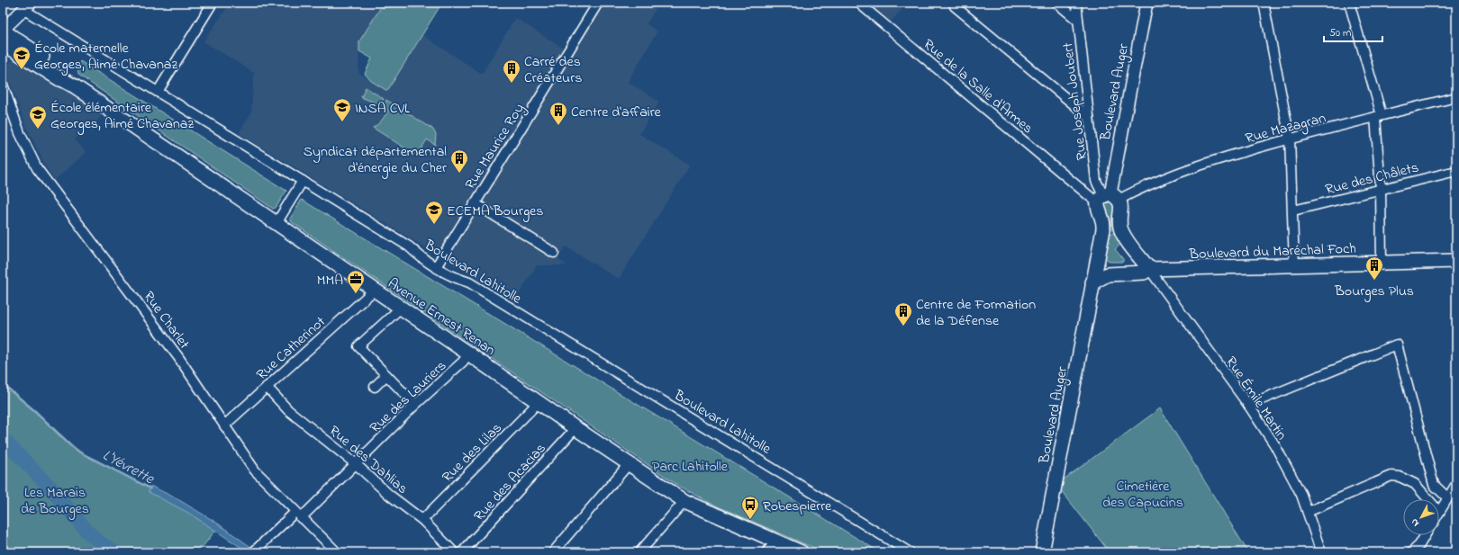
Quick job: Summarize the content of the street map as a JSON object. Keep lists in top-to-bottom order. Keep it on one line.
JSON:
{"streets":{"main road":["Boulevard Auger","Boulevard du Maréchal Foch","Avenue Ernest Renan"],"street":["Rue de la Salle d'Armes","Rue Joseph Joubert","Rue Mazagran","Rue Maurice Roy","Rue des Châlets","Boulevard Lahitolle","Rue Charlet","Rue Catherinot","Rue des Lauriers","Rue Émile Martin","Rue des Lilas","Rue des Dahlias","Rue des Acacias"]},"crossings":[["Rue de la Salle d'Armes","Boulevard Auger"],["Rue de la Salle d'Armes","Rue Joseph Joubert"],["Rue de la Salle d'Armes","Rue Mazagran"],["Boulevard Auger","Rue Joseph Joubert"],["Boulevard Auger","Rue Mazagran"],["Boulevard Auger","Boulevard du Maréchal Foch"],["Rue Joseph Joubert","Rue Mazagran"],["Rue Maurice Roy","Boulevard Lahitolle"],["Boulevard du Maréchal Foch","Rue Émile Martin"],["Avenue Ernest Renan","Rue Catherinot"],["Avenue Ernest Renan","Rue des Lauriers"],["Avenue Ernest Renan","Rue des Lilas"],["Avenue Ernest Renan","Rue des Acacias"],["Rue Charlet","Rue Catherinot"],["Rue Charlet","Rue des Lauriers"],["Rue Catherinot","Rue des Dahlias"],["Rue des Lauriers","Rue des Dahlias"],["Rue des Lilas","Rue des Dahlias"]],"water":["L'Yévrette"],"parks":["Parc Lahitolle","Cimetière des Capucins","Les Marais de Bourges"],"places":{"school or university":["École maternelle Georges, Aimé Chavanaz","INSA CVL","École élémentaire Georges, Aimé Chavanaz","ECEMA Bourges"],"building":["Carré des Créateurs","Centre d'affaire","Syndicat départemental d'énergie du Cher","Bourges Plus","Centre de Formation de la Défense"],"office":["MMA"],"bus stop":["Robespierre"]},"scale_bar":"50 m","north":"bottom left"}
